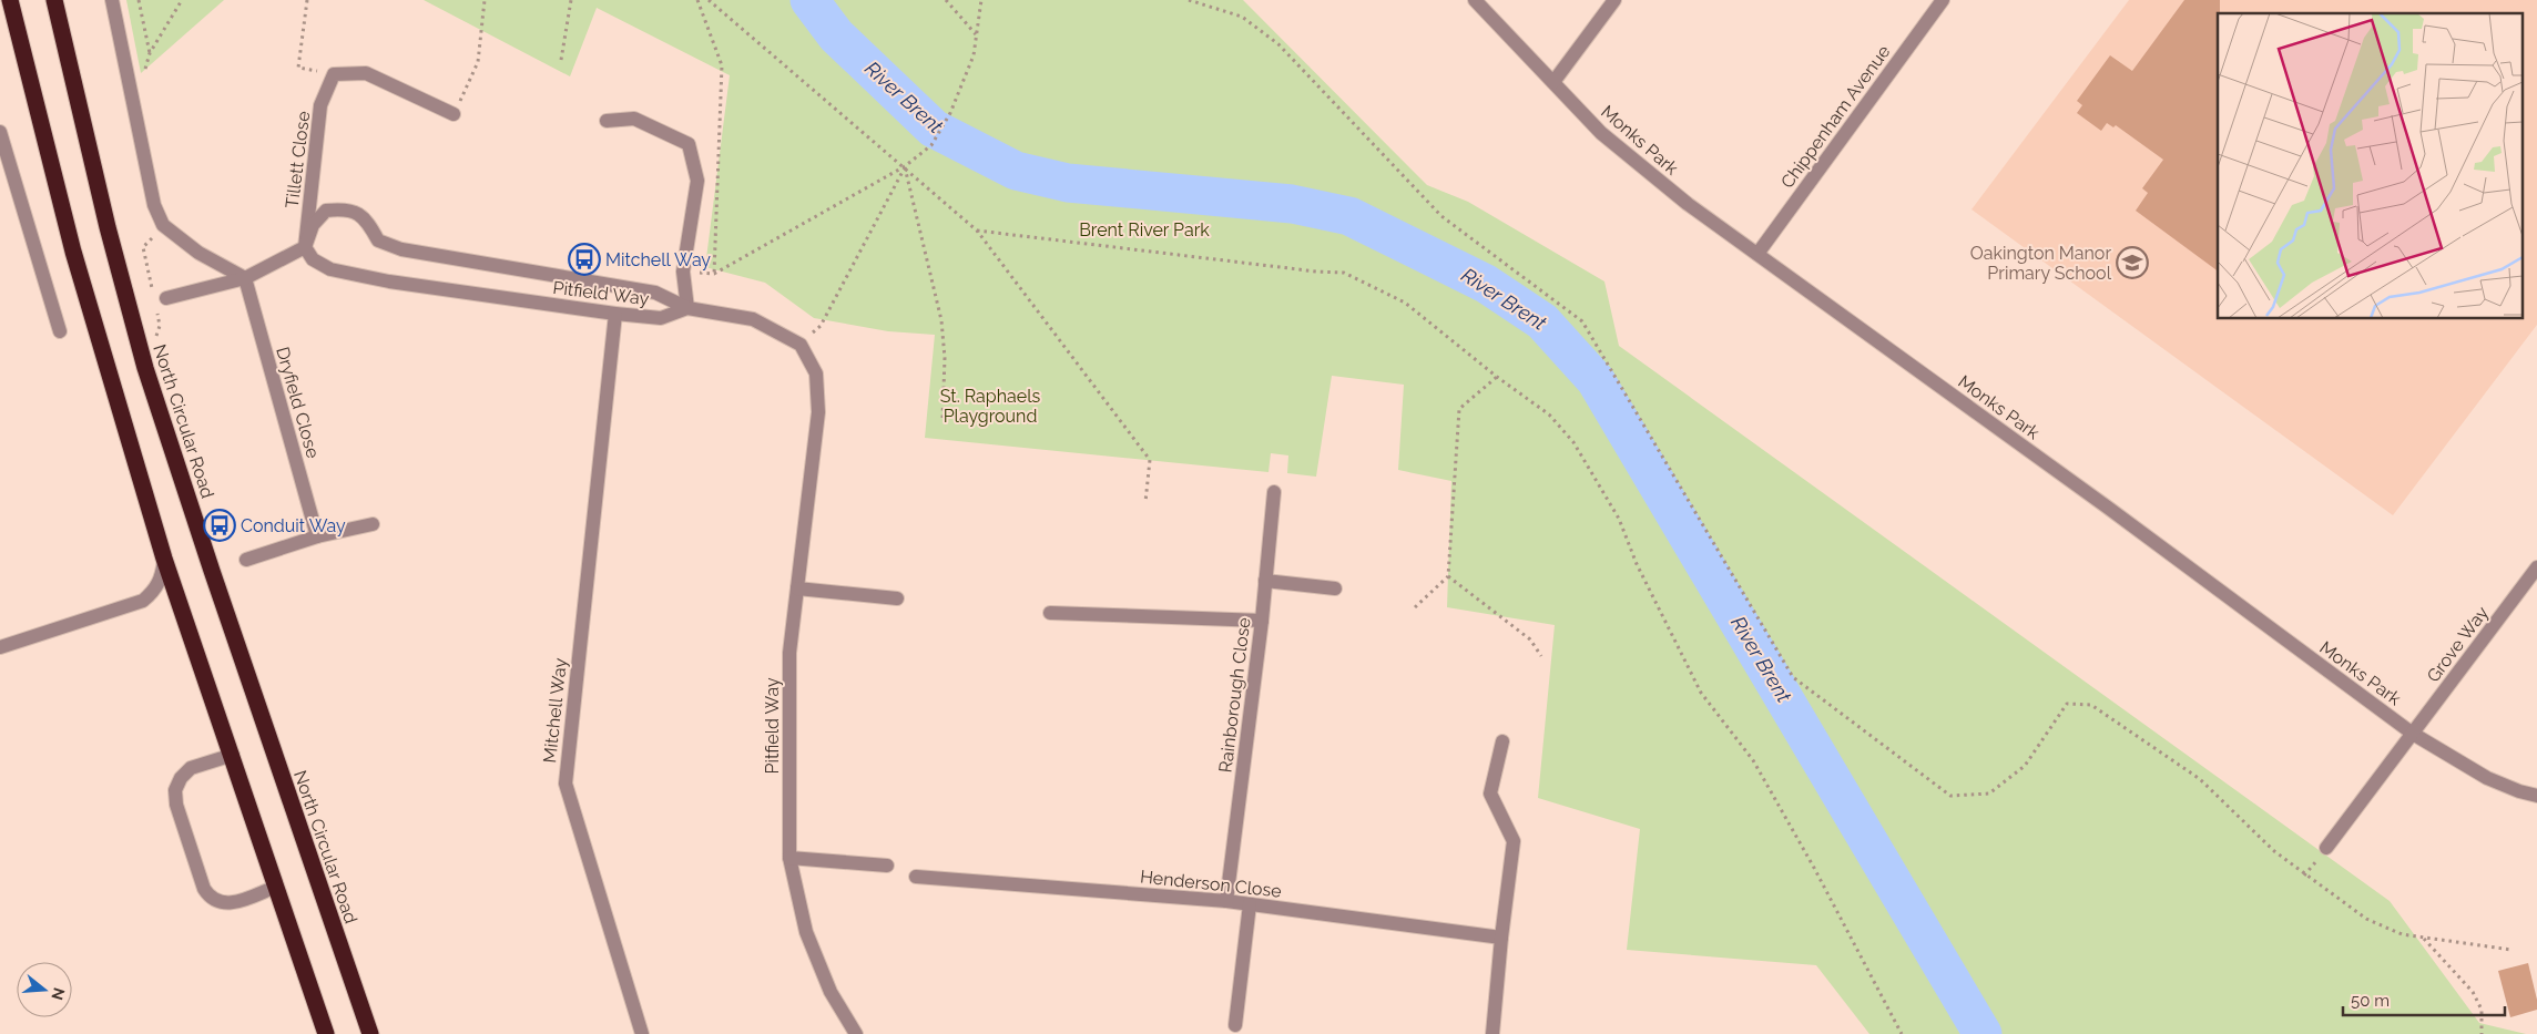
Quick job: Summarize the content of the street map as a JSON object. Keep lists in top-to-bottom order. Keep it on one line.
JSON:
{"streets":{"highway":["North Circular Road"],"street":["Chippenham Avenue","Monks Park","Tillett Close","Pitfield Way","Dryfield Close","Grove Way","Rainborough Close","Mitchell Way","Henderson Close"]},"crossings":[["Chippenham Avenue","Monks Park"],["Monks Park","Grove Way"],["Tillett Close","Pitfield Way"],["Pitfield Way","Mitchell Way"],["Rainborough Close","Henderson Close"]],"water":["River Brent"],"parks":["Brent River Park","St. Raphaels Playground"],"places":{"bus stop":["Mitchell Way","Conduit Way"],"school or university":["Oakington Manor Primary School"]},"scale_bar":"50 m","north":"right"}
